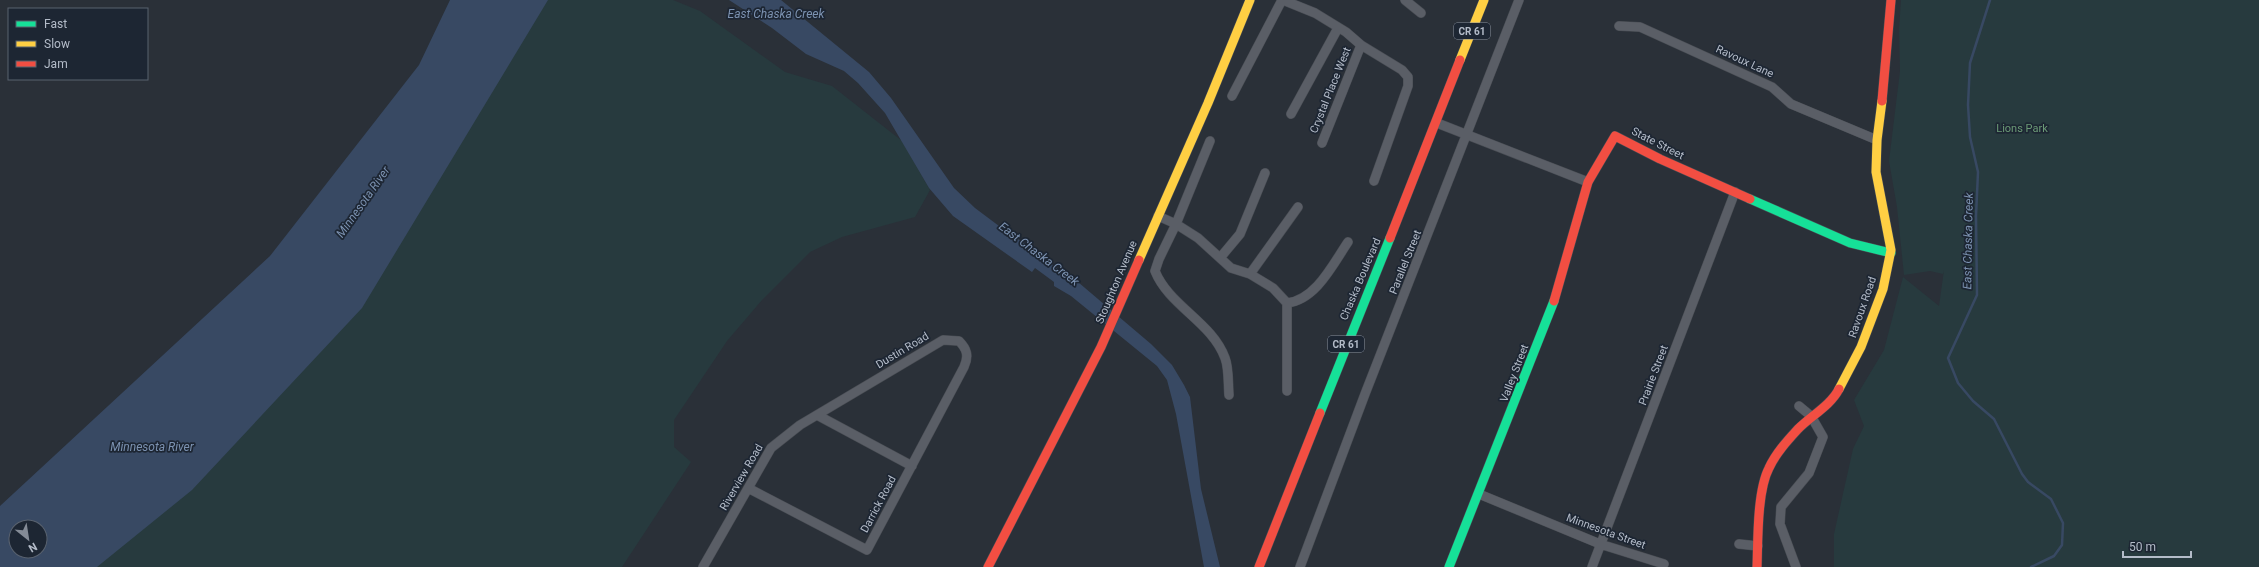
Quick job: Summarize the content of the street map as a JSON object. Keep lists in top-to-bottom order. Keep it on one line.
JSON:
{"streets":{"street":["CR 61","Ravoux Lane","Crystal Place West","State Street","Parallel Street","Chaska Boulevard","Stoughton Avenue","Ravoux Road","Dustin Road","Valley Street","Prairie Street","Riverview Road","Darrick Road","Minnesota Street"]},"crossings":[["Ravoux Lane","Ravoux Road"],["State Street","Ravoux Road"],["State Street","Valley Street"],["State Street","Prairie Street"],["Dustin Road","Riverview Road"],["Dustin Road","Darrick Road"],["Valley Street","Minnesota Street"],["Prairie Street","Minnesota Street"],["Riverview Road","Darrick Road"]],"water":["East Chaska Creek","Minnesota River"],"parks":["Lions Park"],"legend":["Fast","Slow","Jam"],"scale_bar":"50 m","north":"bottom right"}
